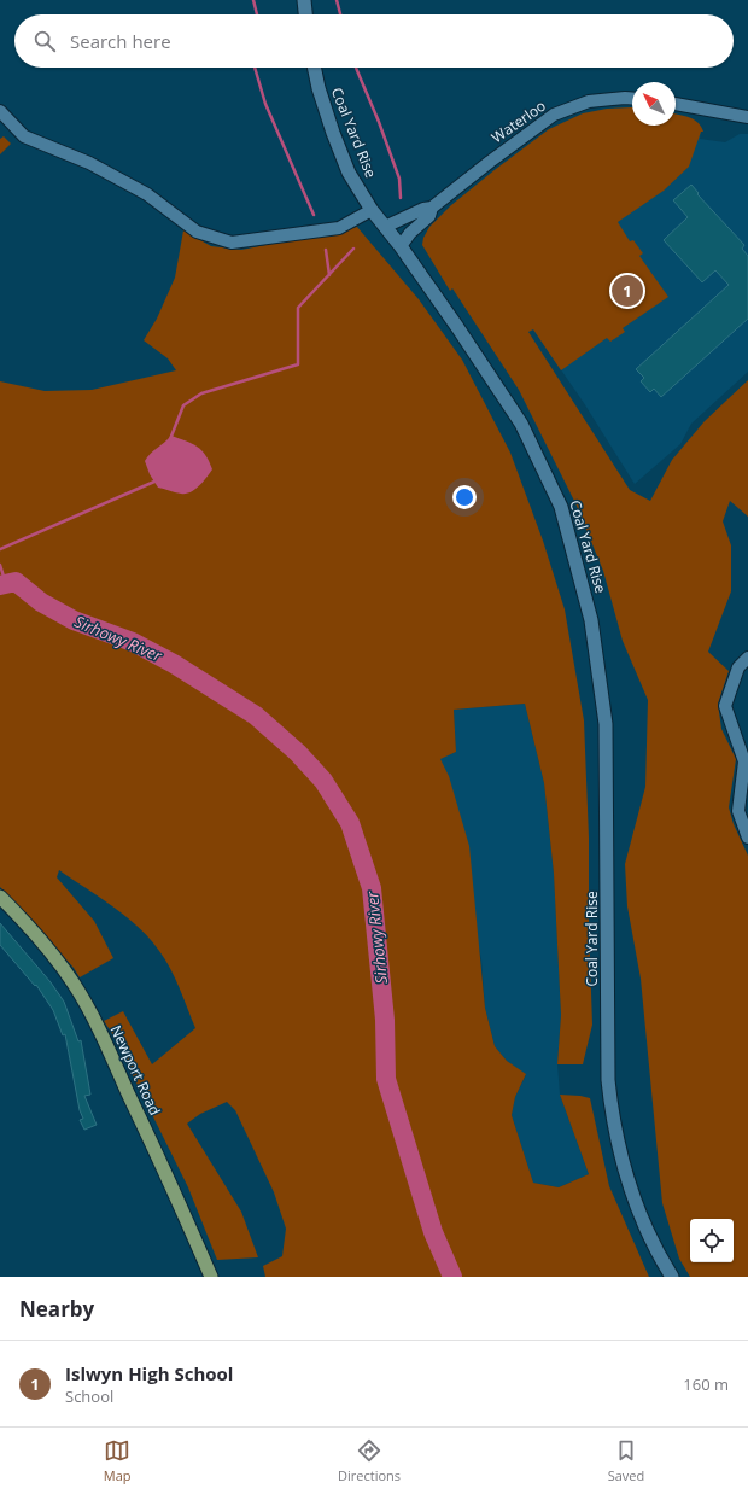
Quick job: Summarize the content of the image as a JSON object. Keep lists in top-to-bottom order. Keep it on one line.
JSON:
{"streets":{"main road":["Coal Yard Rise","Newport Road"],"street":["Waterloo"]},"crossings":[["Waterloo","Coal Yard Rise"]],"water":["Sirhowy River"],"north":"top left","page":{"search":"Search here","pins":"1","heading":"Nearby","list":[{"mark":"1","name":"Islwyn High School","note":"School","value":"160 m"}],"nav":["Map","Directions","Saved"]}}
